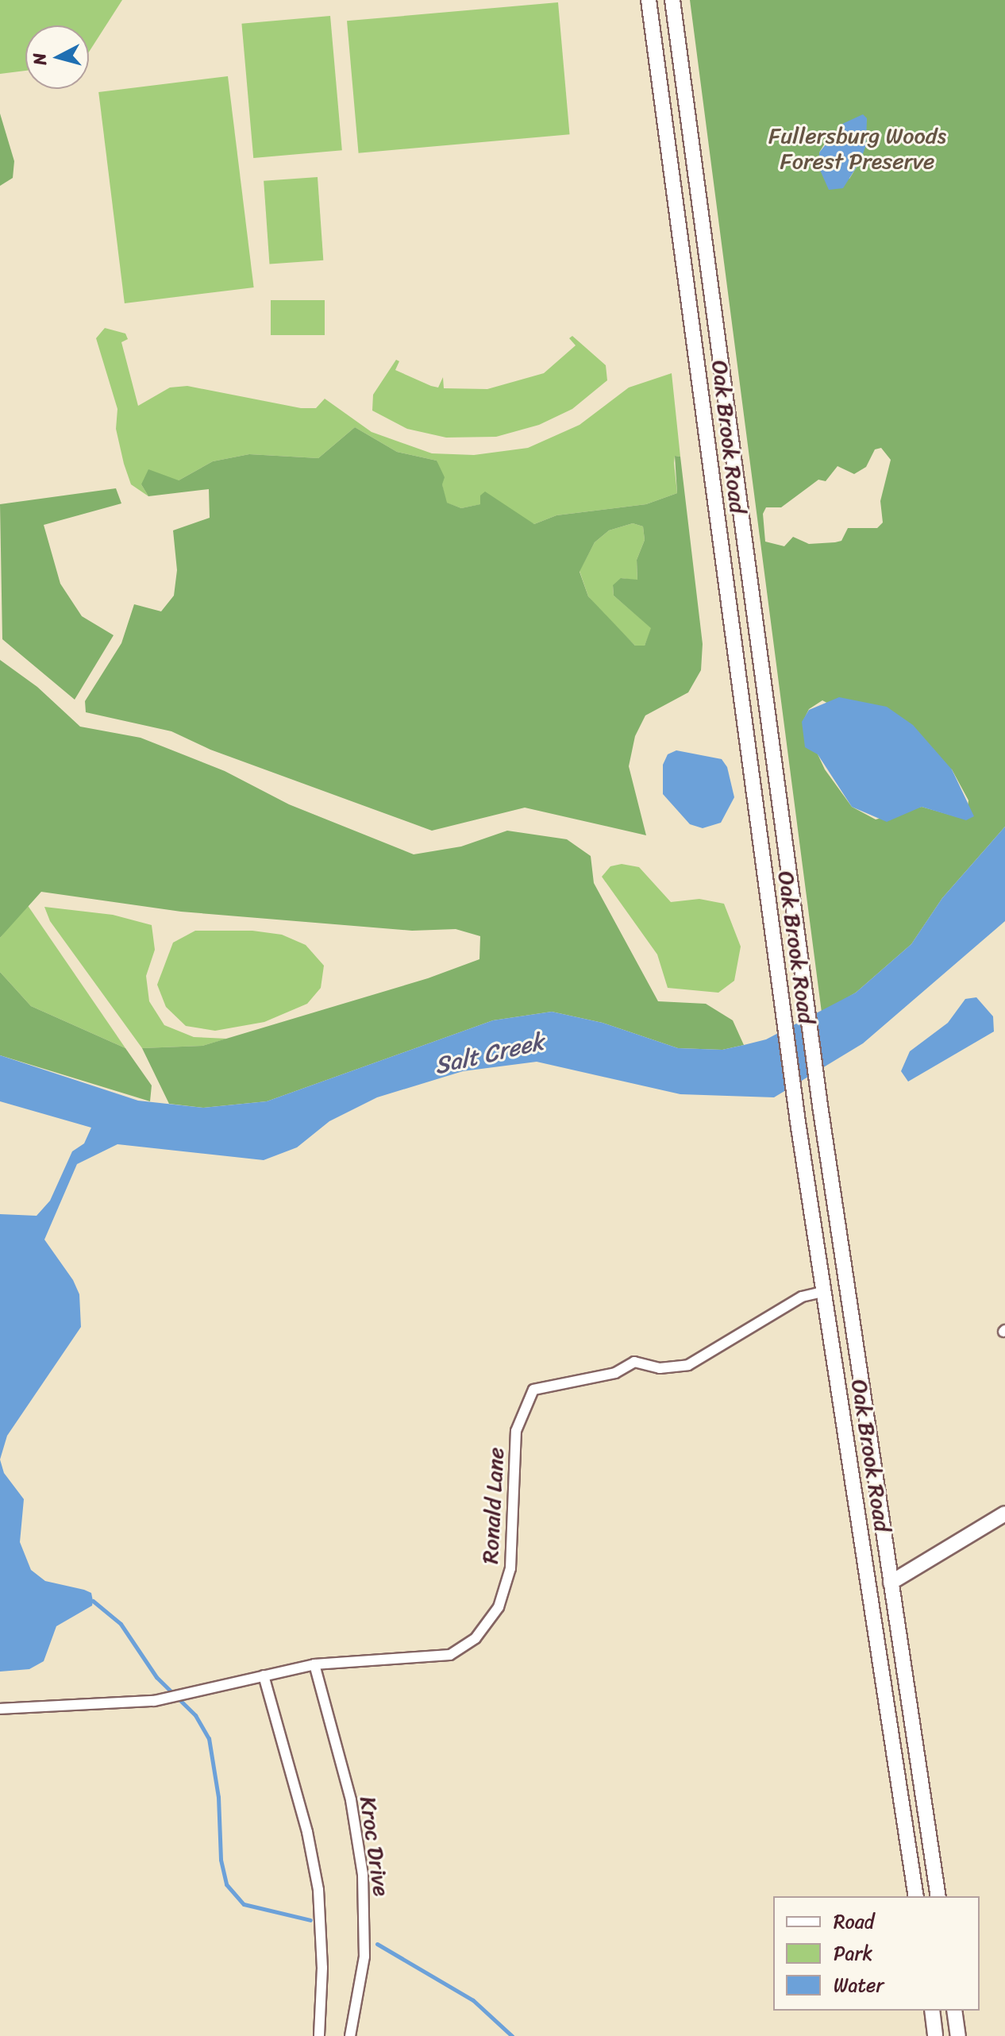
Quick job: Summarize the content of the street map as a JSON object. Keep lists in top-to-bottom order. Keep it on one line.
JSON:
{"streets":{"main road":["Oak Brook Road"],"street":["Ronald Lane","Kroc Drive"]},"crossings":[["Oak Brook Road","Ronald Lane"],["Ronald Lane","Kroc Drive"]],"water":["Salt Creek"],"parks":["Fullersburg Woods Forest Preserve"],"legend":["Road","Park","Water"],"north":"left"}
